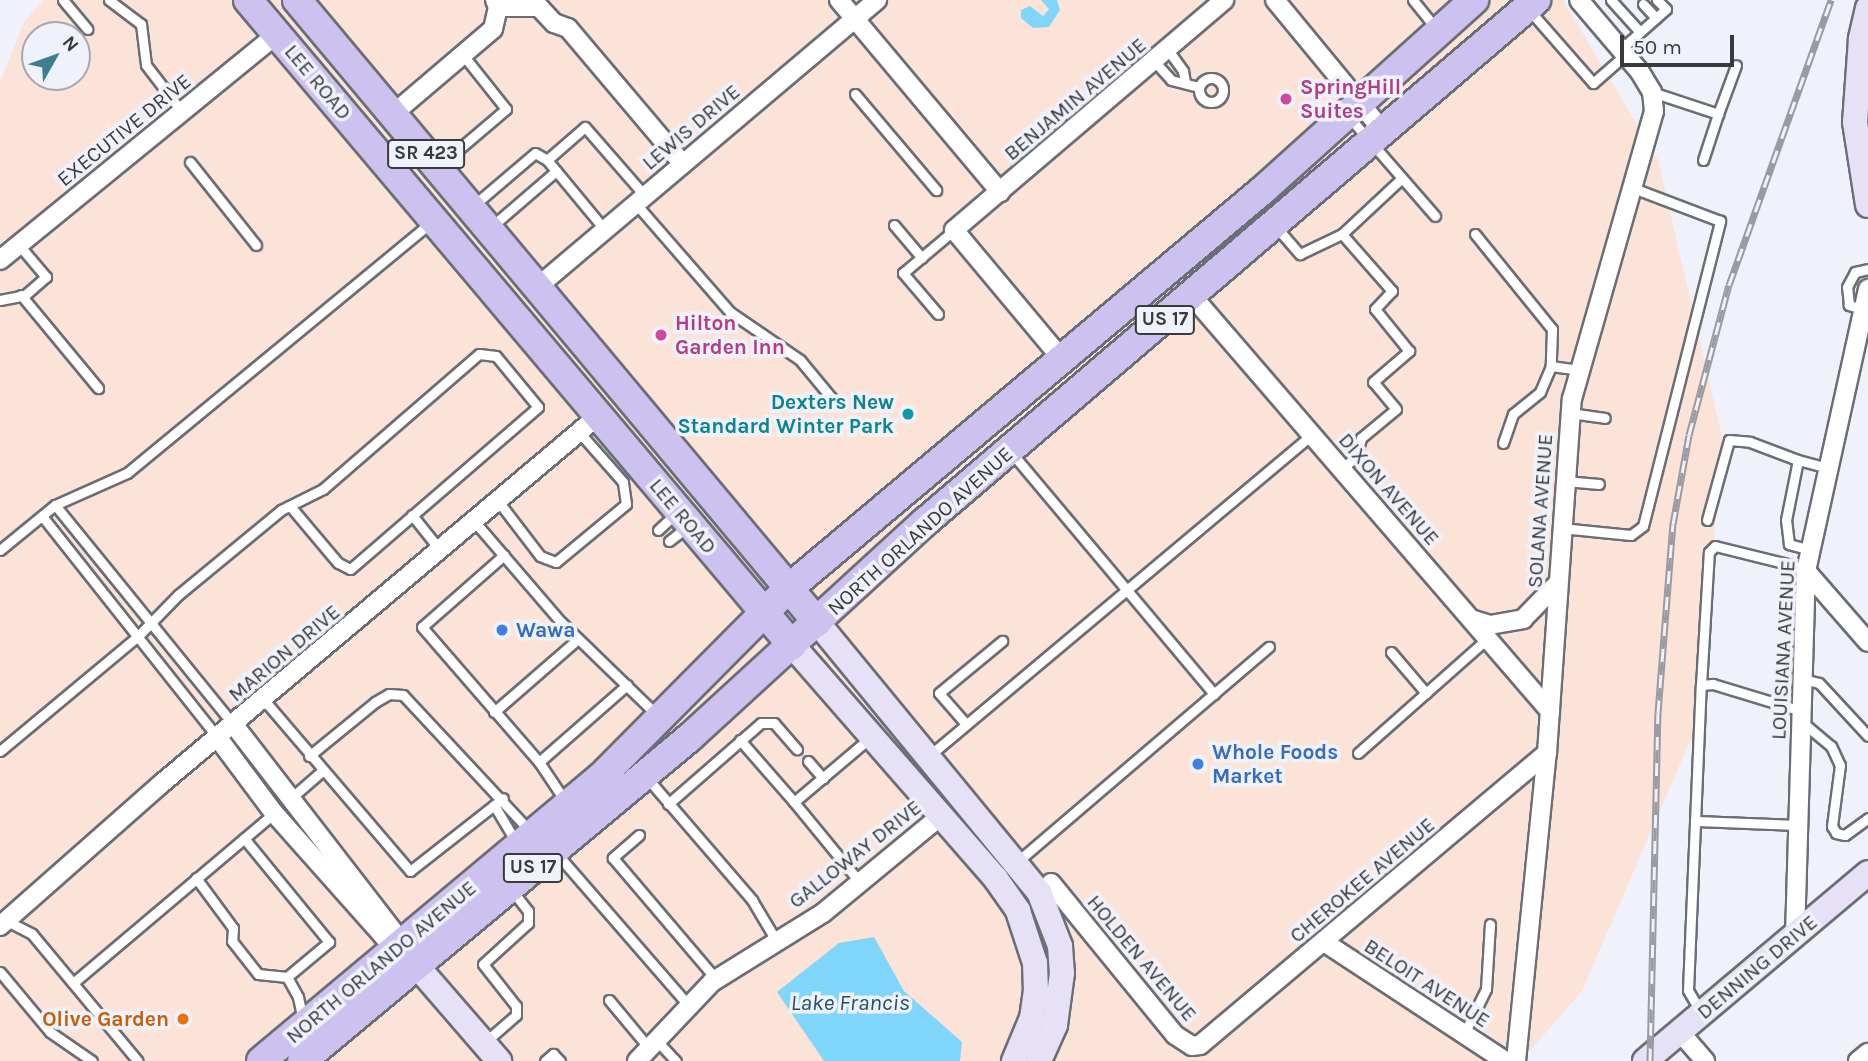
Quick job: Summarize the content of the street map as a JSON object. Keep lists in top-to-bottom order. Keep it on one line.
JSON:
{"streets":{"main road":["LEE ROAD","SR 423","US 17","NORTH ORLANDO AVENUE"],"street":["BENJAMIN AVENUE","LEWIS DRIVE","EXECUTIVE DRIVE","DIXON AVENUE","SOLANA AVENUE","LOUISIANA AVENUE","MARION DRIVE","GALLOWAY DRIVE","CHEROKEE AVENUE","HOLDEN AVENUE","DENNING DRIVE","BELOIT AVENUE"]},"crossings":[["LEE ROAD","LEWIS DRIVE"],["LEE ROAD","EXECUTIVE DRIVE"],["LEE ROAD","NORTH ORLANDO AVENUE"],["LEE ROAD","MARION DRIVE"],["LEE ROAD","GALLOWAY DRIVE"],["DIXON AVENUE","SOLANA AVENUE"],["DIXON AVENUE","NORTH ORLANDO AVENUE"],["SOLANA AVENUE","CHEROKEE AVENUE"],["LOUISIANA AVENUE","DENNING DRIVE"],["CHEROKEE AVENUE","HOLDEN AVENUE"],["CHEROKEE AVENUE","BELOIT AVENUE"]],"water":["Lake Francis"],"places":["SpringHill Suites","Hilton Garden Inn","Dexters New Standard Winter Park","Wawa","Whole Foods Market","Olive Garden"],"scale_bar":"50 m","north":"top right"}
